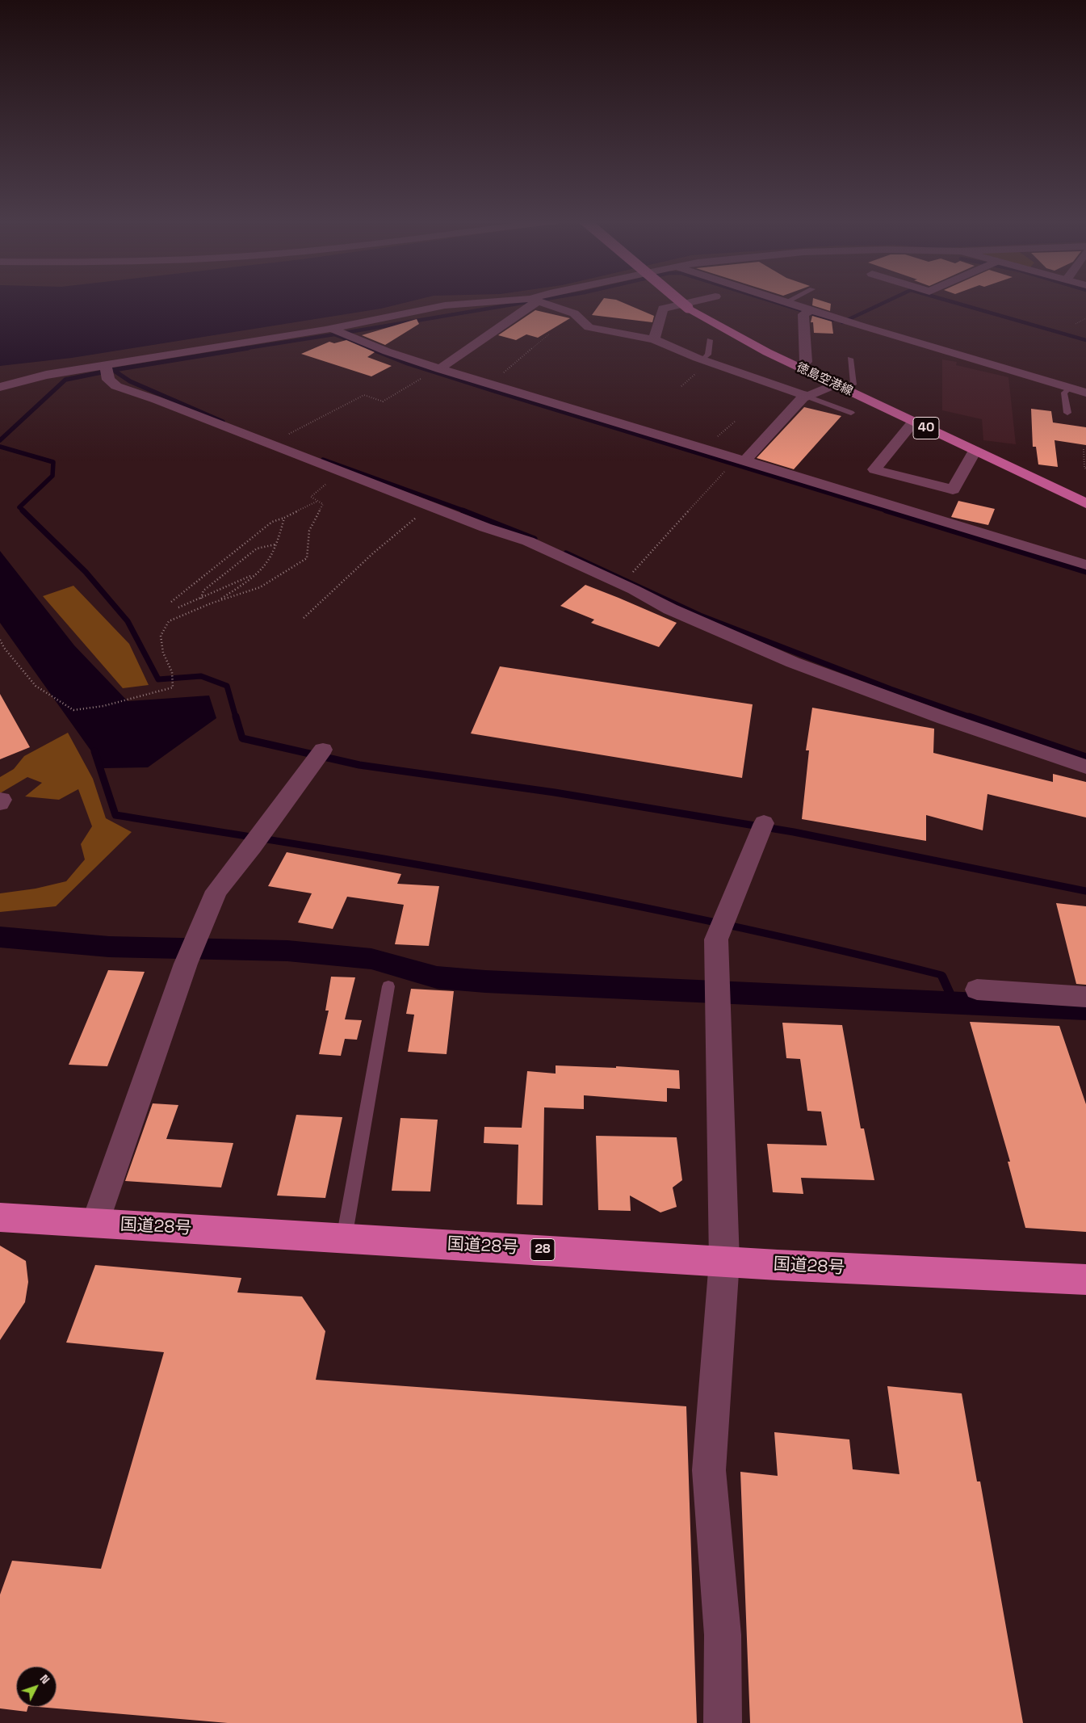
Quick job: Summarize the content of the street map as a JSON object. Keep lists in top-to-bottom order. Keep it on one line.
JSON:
{"streets":{"highway":["国道28号","28"],"main road":["徳島空港線","40"]},"north":"top right"}
